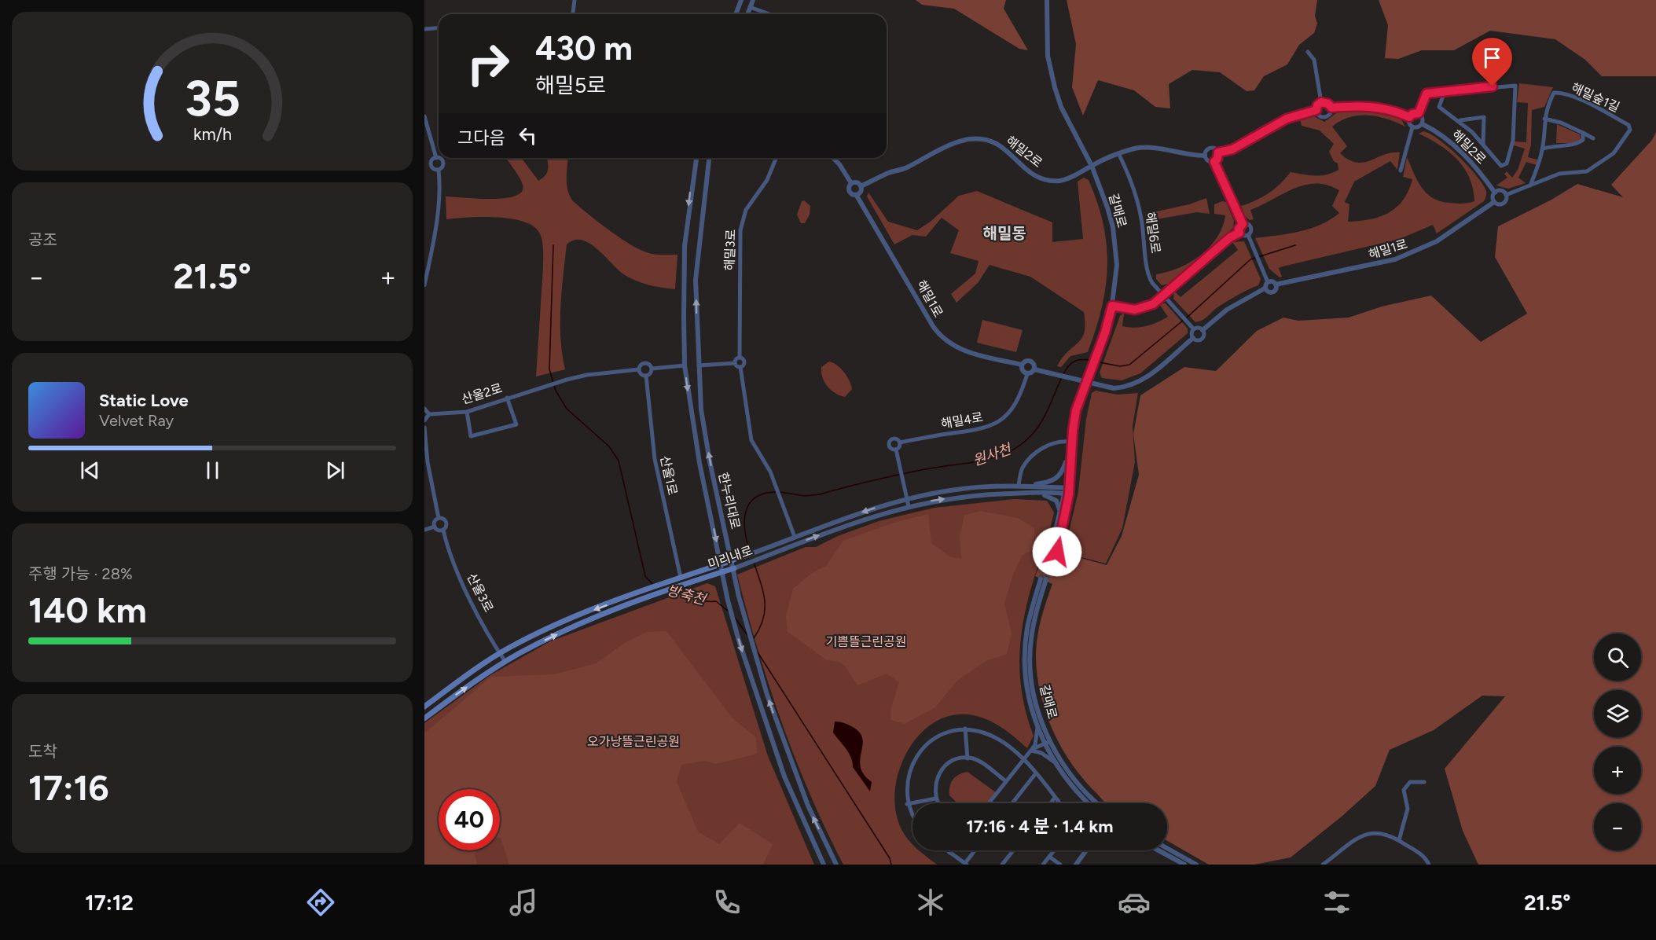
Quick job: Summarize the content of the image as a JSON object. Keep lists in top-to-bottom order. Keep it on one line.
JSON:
{"streets":{"main road":["미리내로"],"street":["해밀숲1길","해밀2로","갈매로","해밀6로","해밀1로","해밀3로","산울2로","해밀4로","산울1로","한누리대로","산울3로"]},"crossings":[["해밀숲1길","해밀2로"],["해밀숲1길","해밀1로"],["해밀2로","갈매로"],["해밀2로","해밀6로"],["해밀2로","해밀1로"],["갈매로","미리내로"],["해밀1로","해밀4로"],["산울2로","산울1로"],["산울1로","미리내로"],["한누리대로","미리내로"],["미리내로","산울3로"]],"districts":["해밀동"],"water":["원사천","방축천"],"parks":["기쁨뜰근린공원","오가낭뜰근린공원"],"page":{"turn":["430 m","해밀5로"],"then":"그다음","tile":["공조",["주행 가능 · 28%","140 km"],["도착","17:16"]],"heat":["−","21.5°","+"],"song":["Static Love","Velvet Ray"],"map_buttons":["+","−"],"limit":"40","trip":"17:16 · 4 분 · 1.4 km","tabs":["17:12","21.5°"],"gauge":["35","km/h"]}}
